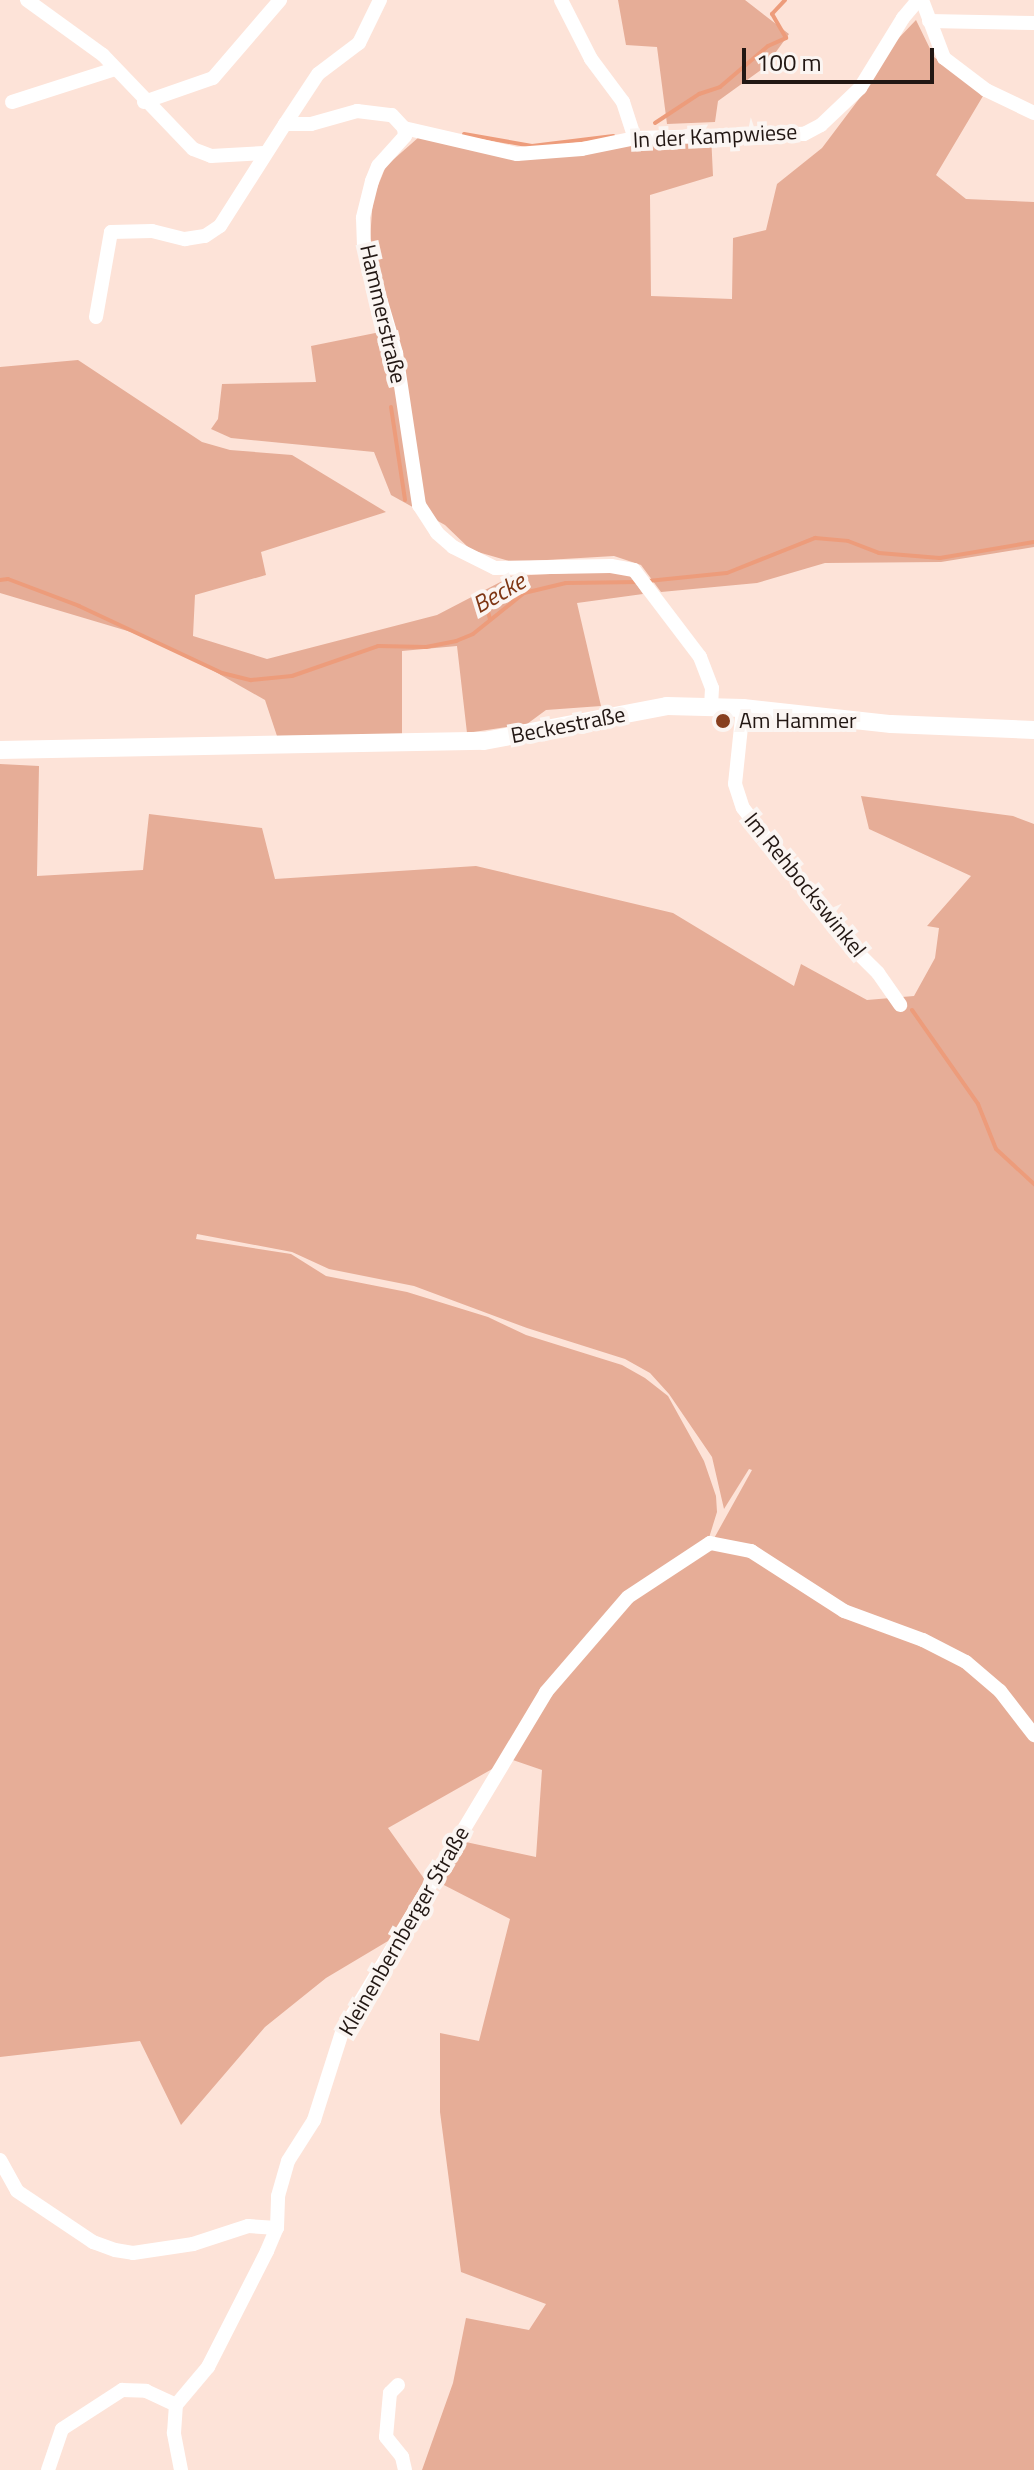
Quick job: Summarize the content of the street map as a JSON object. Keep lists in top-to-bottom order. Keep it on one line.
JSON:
{"streets":{"main road":["Beckestraße"],"street":["In der Kampwiese","Hammerstraße","Im Rehbockswinkel","Kleinenbernberger Straße"]},"crossings":[["In der Kampwiese","Hammerstraße"],["Hammerstraße","Beckestraße"],["Beckestraße","Im Rehbockswinkel"]],"water":["Becke"],"places":["Am Hammer"],"scale_bar":"100 m"}
